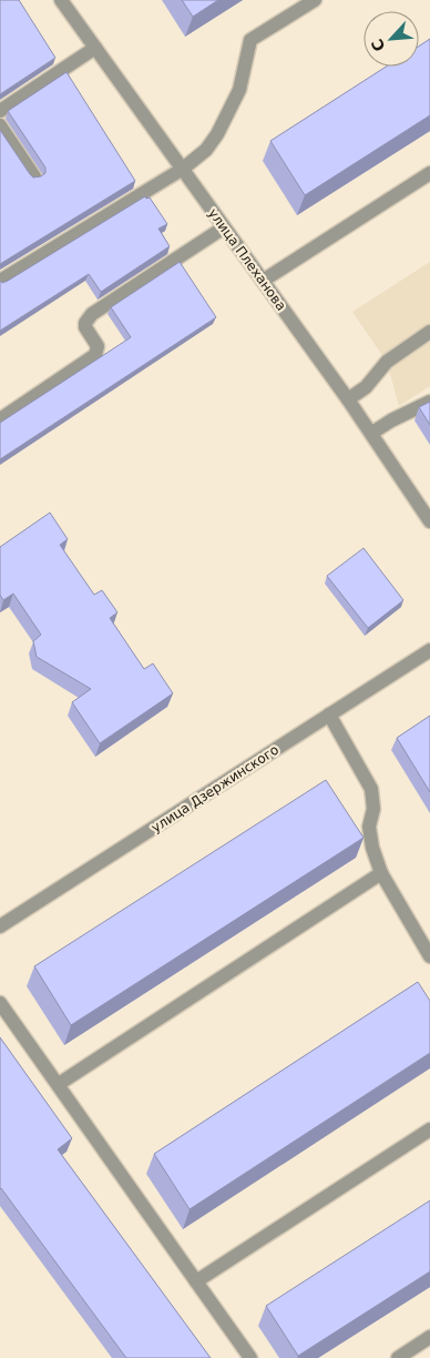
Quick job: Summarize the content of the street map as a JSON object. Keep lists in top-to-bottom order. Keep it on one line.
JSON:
{"streets":{"street":["улица Плеханова","улица Дзержинского"]},"north":"bottom left"}
